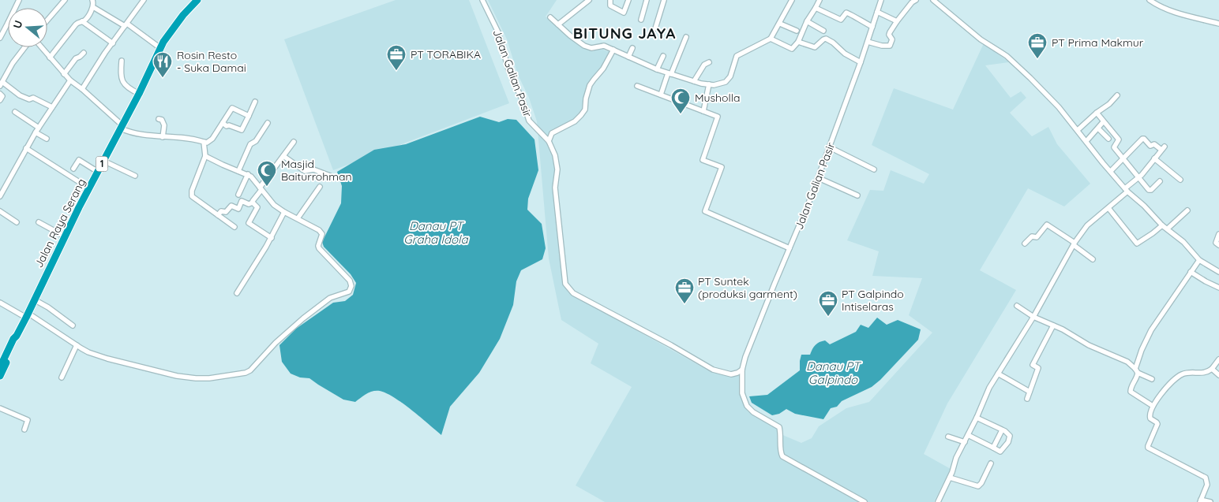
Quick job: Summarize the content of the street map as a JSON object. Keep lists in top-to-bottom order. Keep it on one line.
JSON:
{"streets":{"highway":["1","Jalan Raya Serang"],"street":["Jalan Galian Pasir"]},"districts":["BITUNG JAYA"],"water":["Danau PT Graha Idola","Danau PT Galpindo"],"places":{"office":["PT Prima Makmur","PT TORABIKA","PT Suntek (produksi garment)","PT Galpindo Intiselaras"],"restaurant":["Rosin Resto - Suka Damai"],"mosque":["Musholla","Masjid Baiturrohman"]},"north":"left"}
